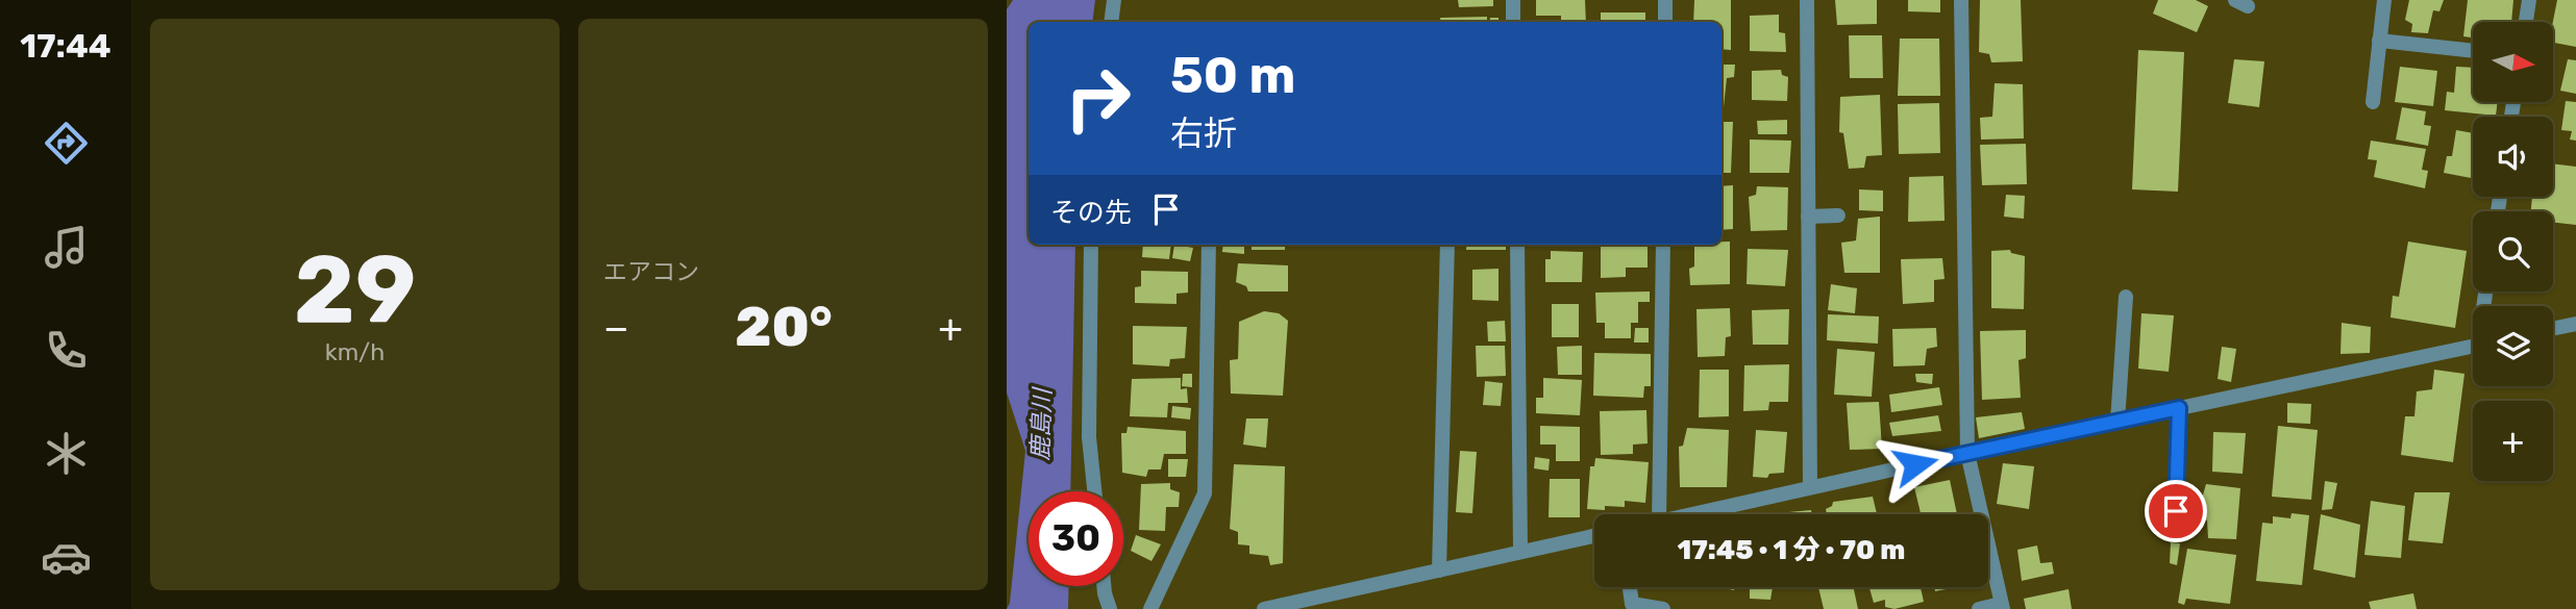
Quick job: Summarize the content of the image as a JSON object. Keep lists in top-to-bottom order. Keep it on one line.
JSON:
{"water":["鹿島川"],"north":"right","page":{"tabs":"17:44","tile":[["29","km/h"],"エアコン"],"map_buttons":"+","turn":["50 m","右折"],"then":"その先","heat":["−","20°","+"],"limit":"30","trip":"17:45 · 1 分 · 70 m"}}
